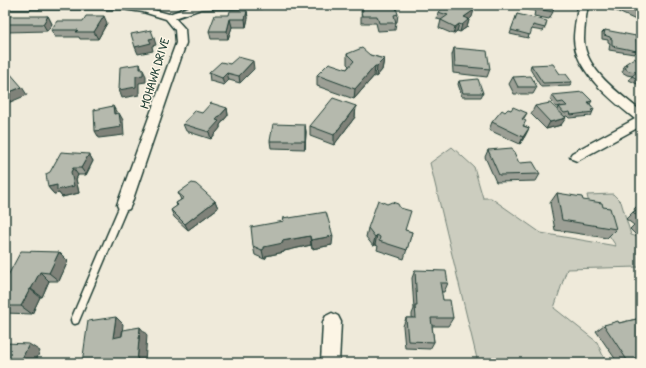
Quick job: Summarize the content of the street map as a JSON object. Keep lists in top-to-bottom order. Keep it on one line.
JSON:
{"streets":{"street":["MOHAWK DRIVE"]}}
